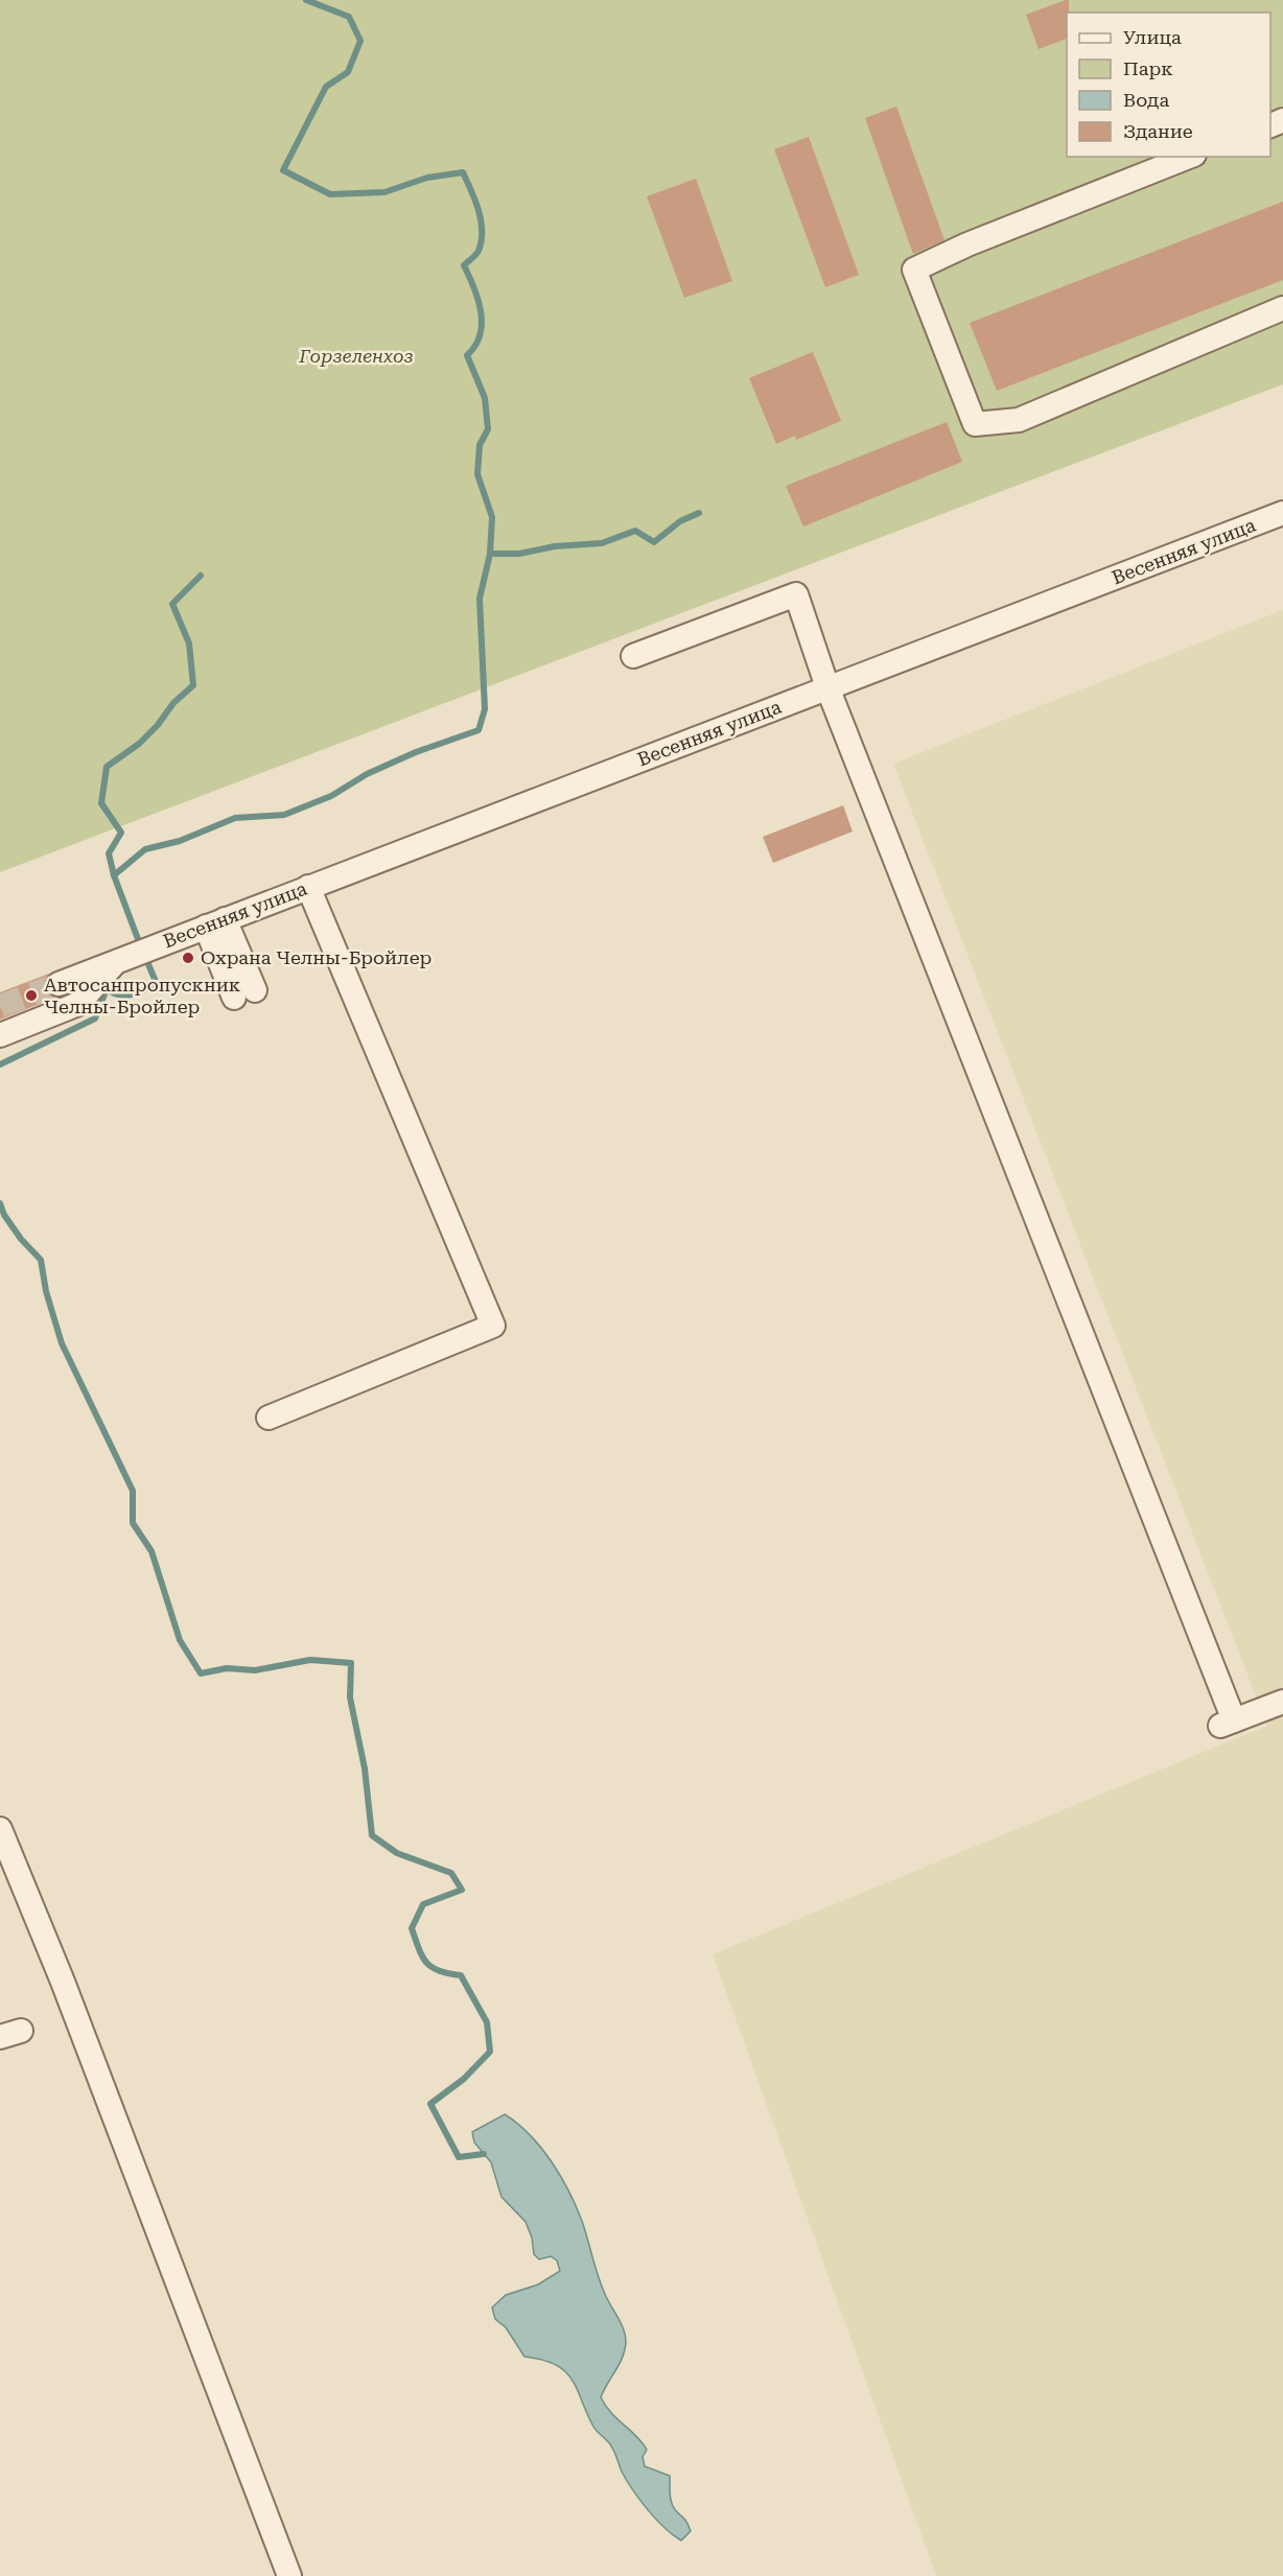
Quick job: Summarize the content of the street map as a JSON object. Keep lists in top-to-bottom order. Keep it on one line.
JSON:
{"streets":{"street":["Весенняя улица"]},"parks":["Горзеленхоз"],"places":["Охрана Челны-Бройлер","Автосанпропускник Челны-Бройлер"],"legend":["Улица","Парк","Вода","Здание"]}
